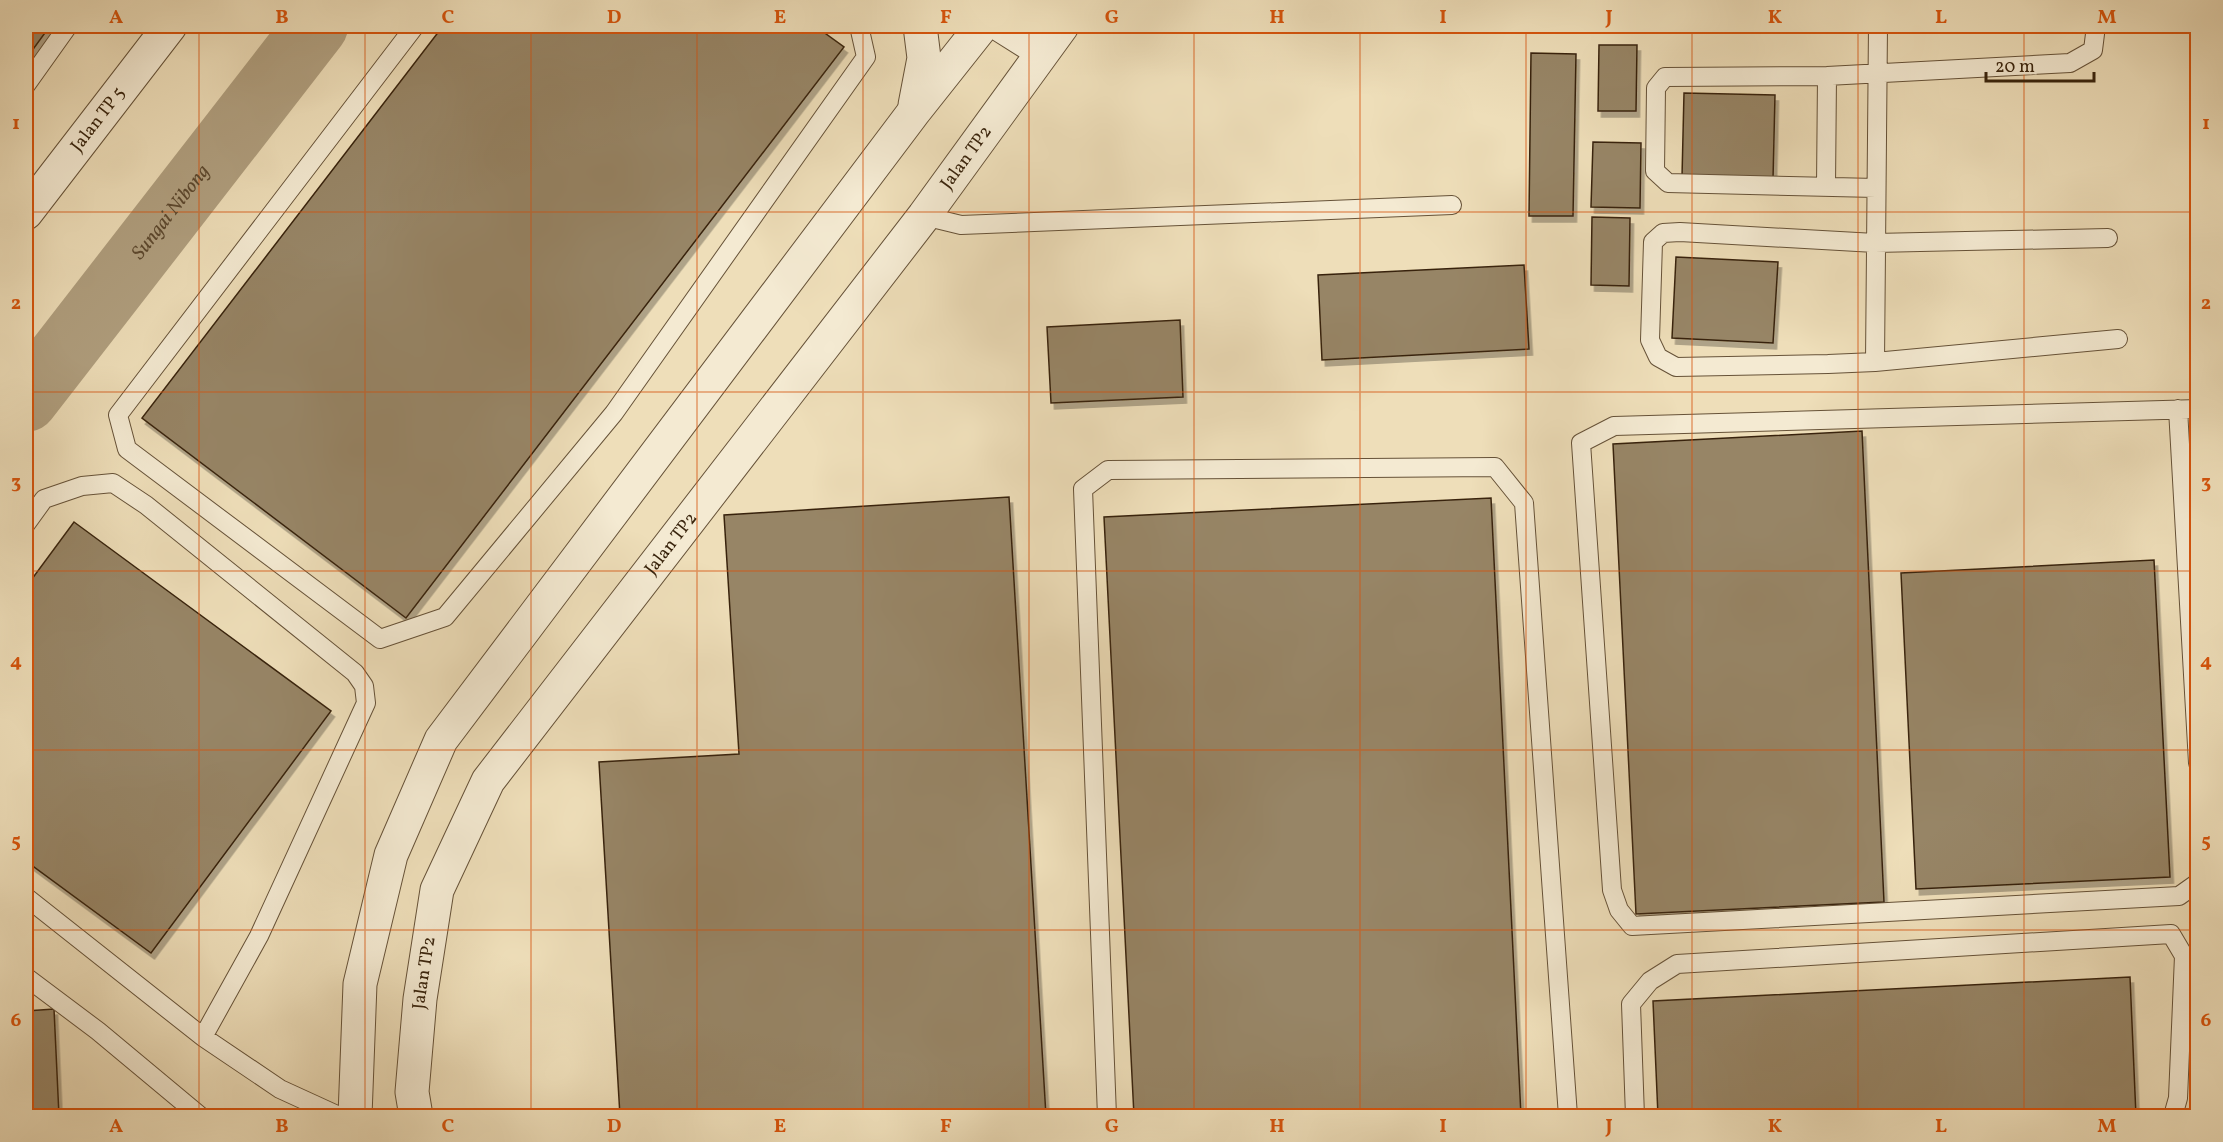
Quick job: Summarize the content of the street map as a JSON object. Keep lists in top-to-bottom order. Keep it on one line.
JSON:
{"streets":{"street":["Jalan TP 5","Jalan TP2"]},"water":["Sungai Nibong"],"scale_bar":"20 m","grid":{"columns":["A","B","C","D","E","F","G","H","I","J","K","L","M"],"rows":["1","2","3","4","5","6"]}}
